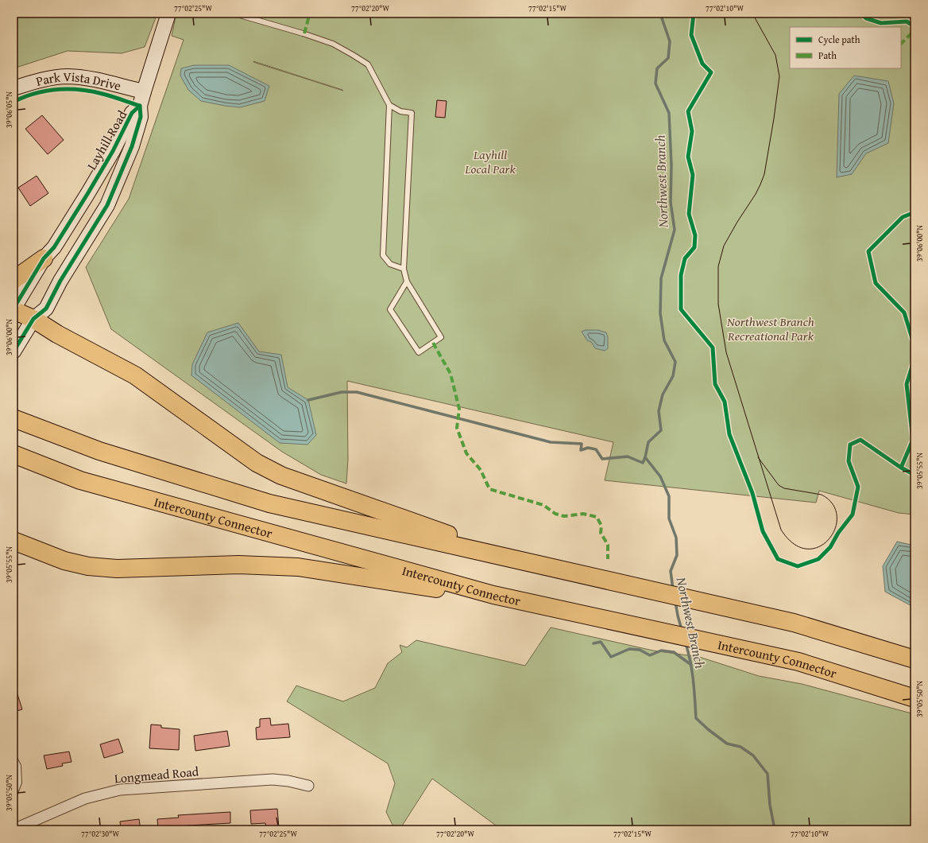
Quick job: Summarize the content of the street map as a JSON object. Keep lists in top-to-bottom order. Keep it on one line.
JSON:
{"streets":{"highway":["Intercounty Connector"],"main road":["Park Vista Drive","Layhill Road"],"street":["Longmead Road"]},"crossings":[["Park Vista Drive","Layhill Road"]],"water":["Northwest Branch"],"parks":["Layhill Local Park","Northwest Branch Recreational Park"],"legend":["Cycle path","Path"],"coordinates":["77°02'25\"W","77°02'20\"W","77°02'15\"W","77°02'10\"W","39°06'05\"N","39°06'00\"N","39°05'55\"N","39°05'50\"N","77°02'30\"W"]}
